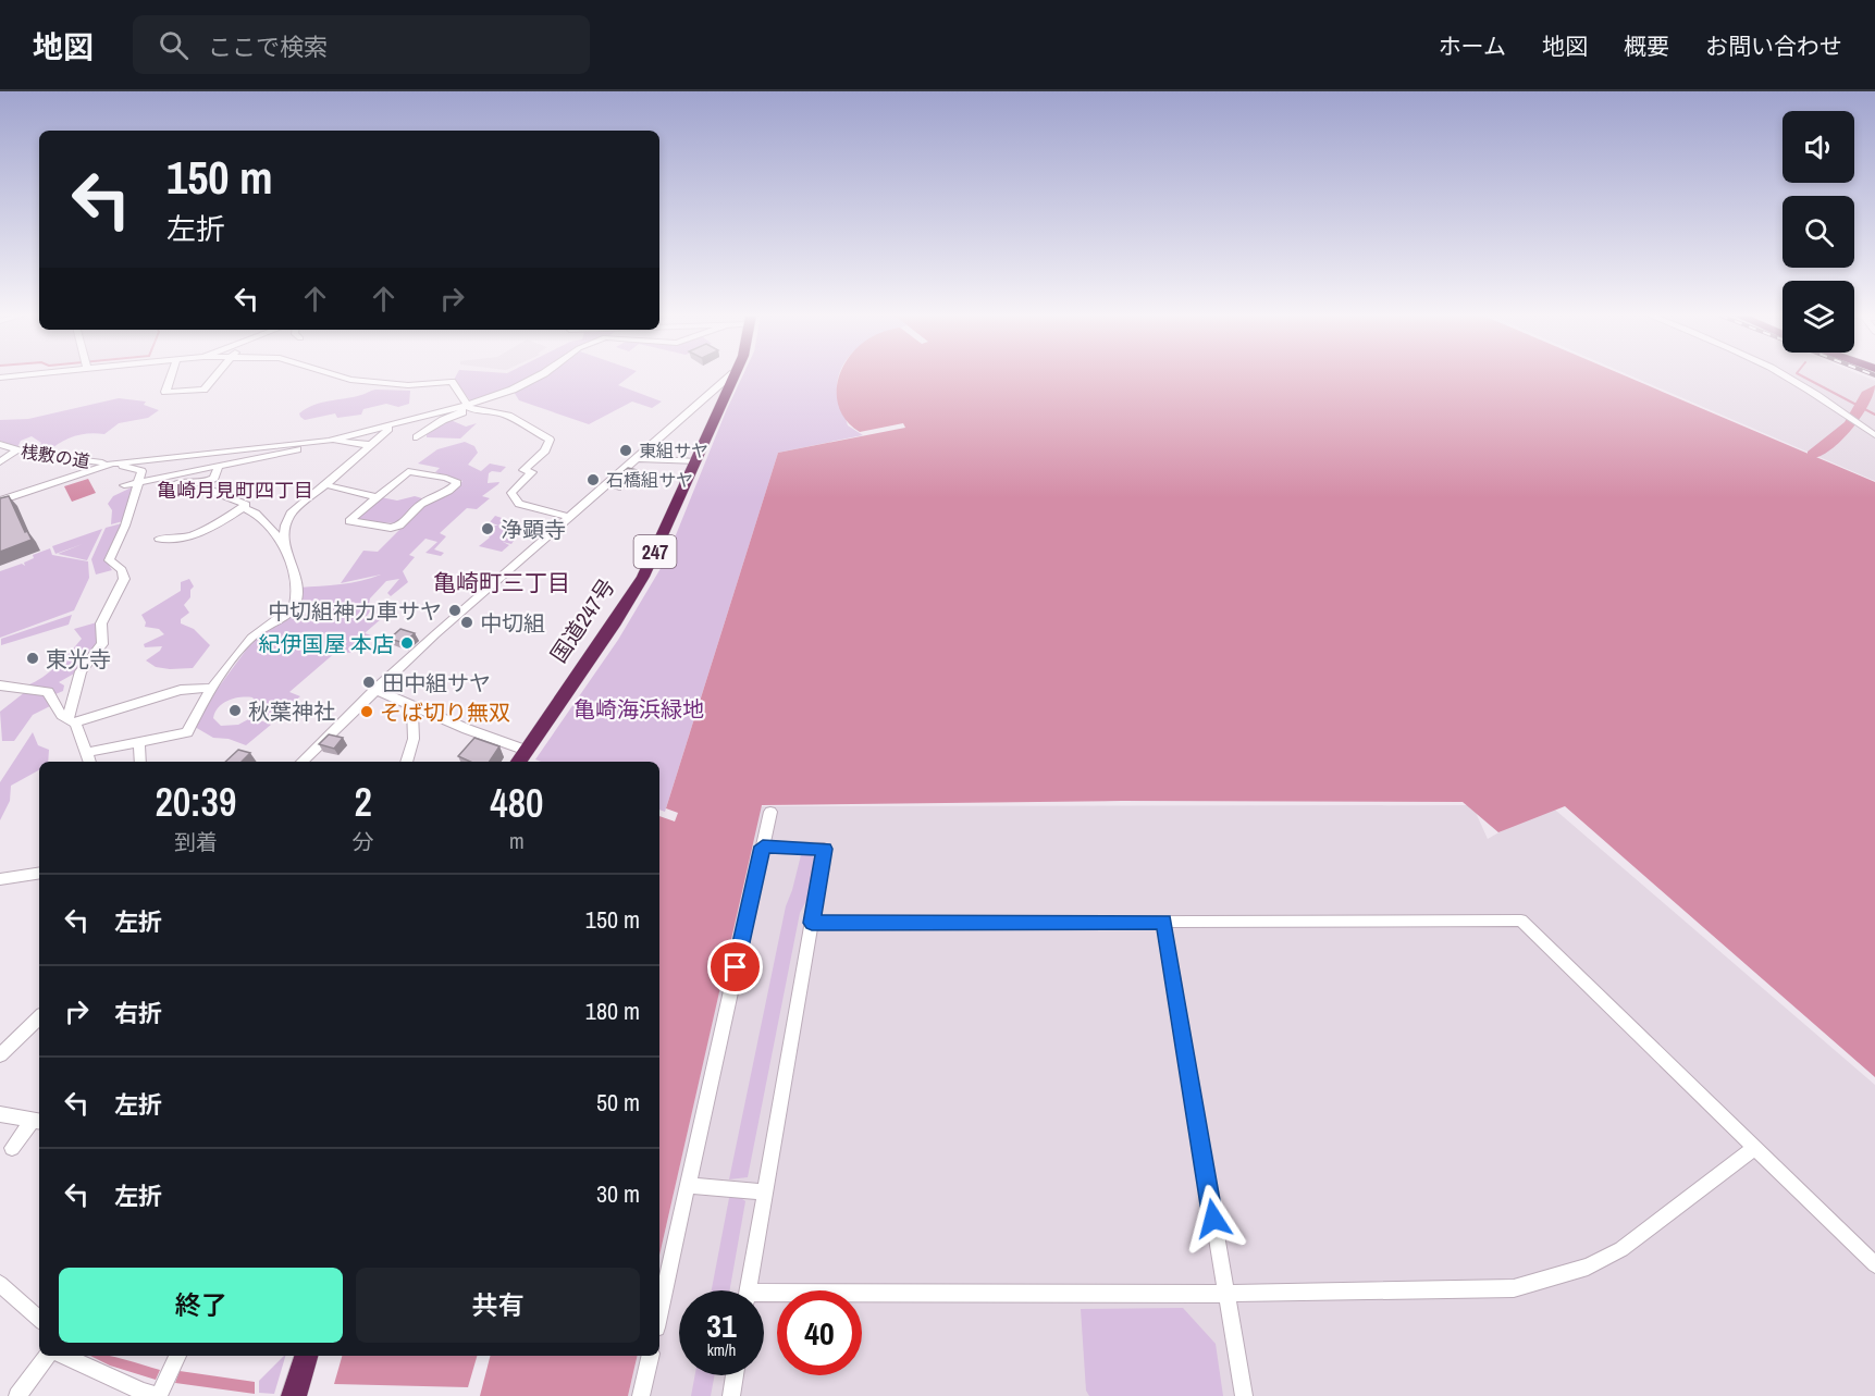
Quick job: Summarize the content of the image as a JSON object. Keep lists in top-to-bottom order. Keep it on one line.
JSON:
{"streets":{"highway":["247","国道247号"],"street":["桟敷の道"]},"districts":["亀崎月見町四丁目","亀崎町三丁目"],"parks":["亀崎海浜緑地"],"places":["東組サヤ","石橋組サヤ","浄顕寺","中切組神力車サヤ","中切組","紀伊国屋 本店","東光寺","田中組サヤ","秋葉神社","そば切り無双"],"page":{"header":"地図","search":"ここで検索","nav":["ホーム","地図","概要","お問い合わせ"],"turn":["150 m","左折"],"eta":["20:39","到着","2","分","480","m"],"list":[{"name":"左折","value":"150 m"},{"name":"右折","value":"180 m"},{"name":"左折","value":"50 m"},{"name":"左折","value":"30 m"}],"buttons":["終了","共有"],"speed":"31 km/h","limit":"40"}}
